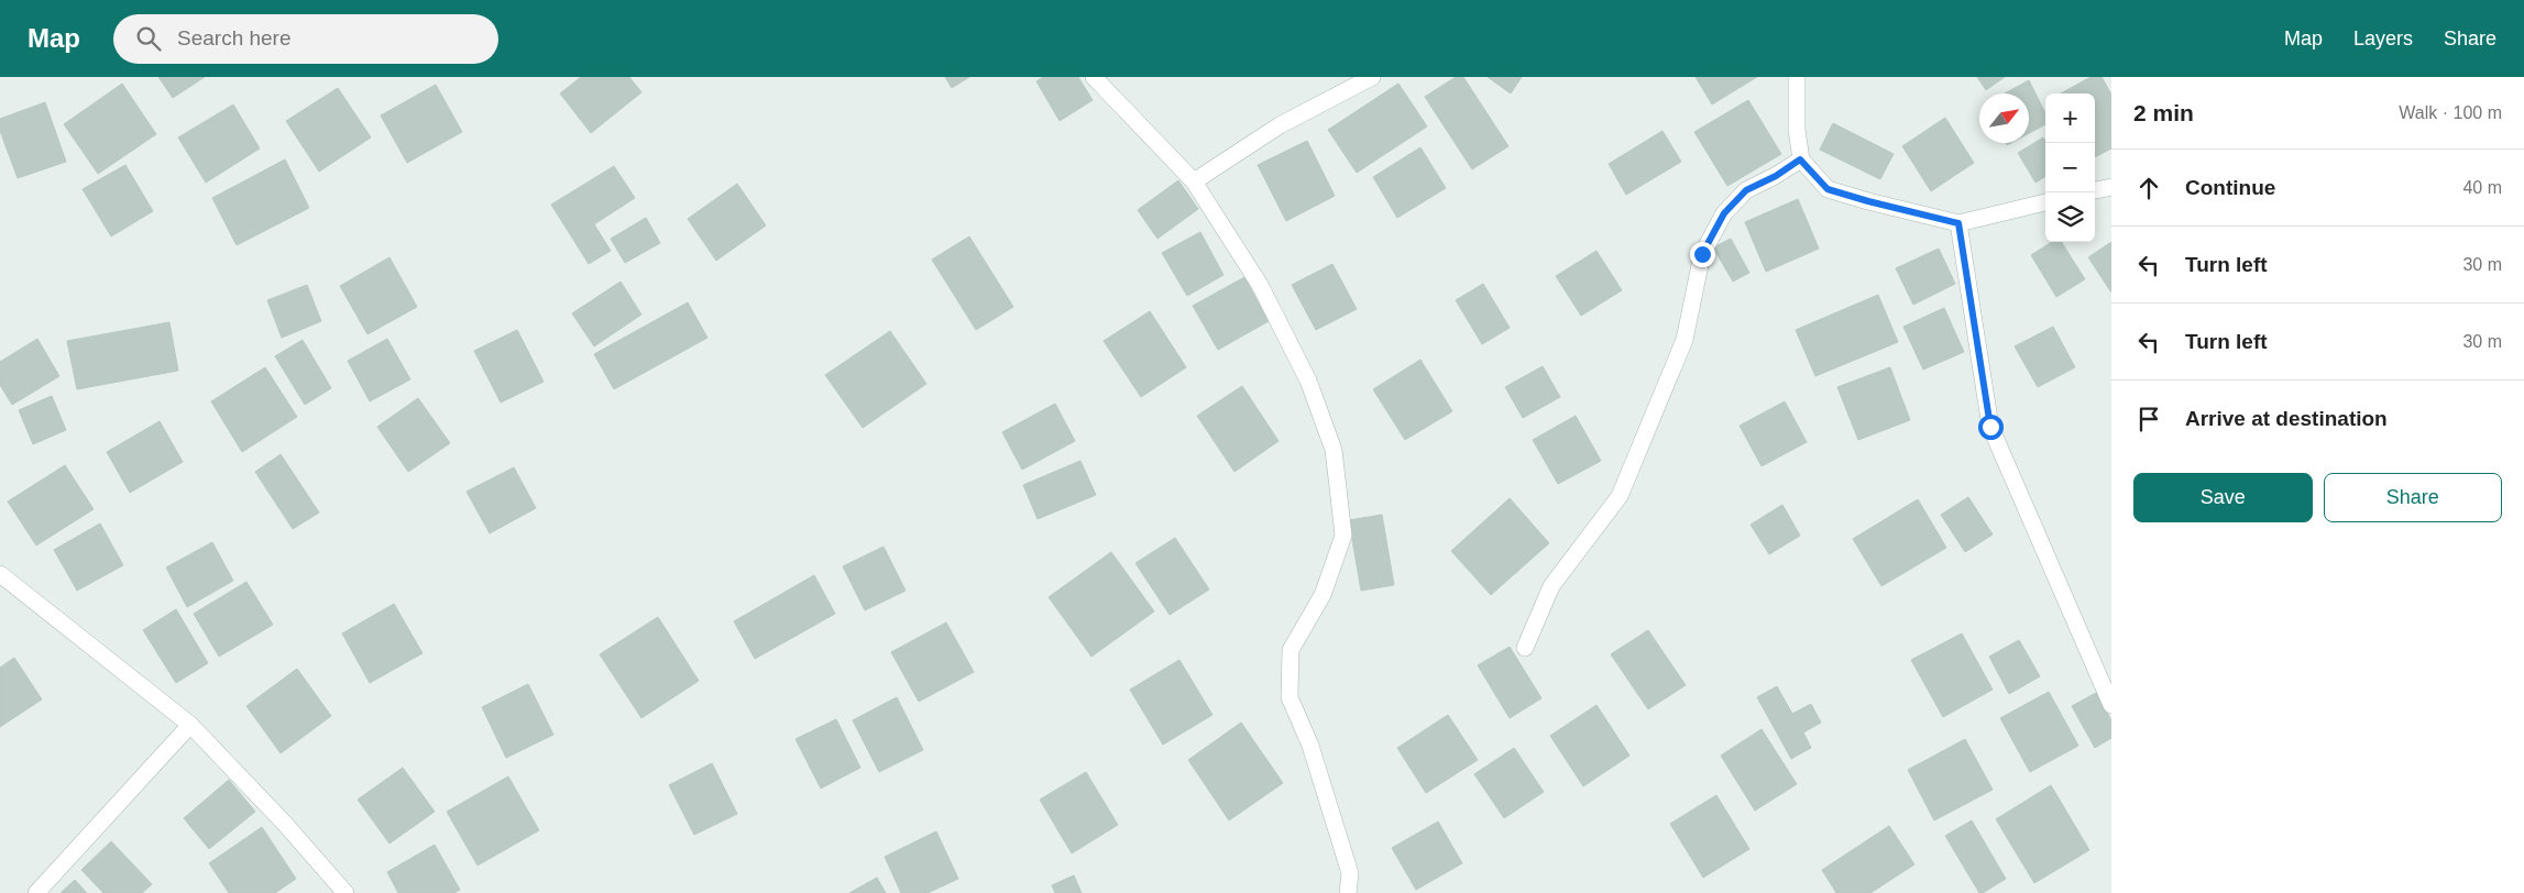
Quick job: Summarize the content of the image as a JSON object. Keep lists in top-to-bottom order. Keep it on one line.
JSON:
{"north":"top right","page":{"header":"Map","search":"Search here","nav":["Map","Layers","Share"],"heading":["2 min","Walk · 100 m"],"map_buttons":["+","−"],"list":[["Continue","40 m"],["Turn left","30 m"],["Turn left","30 m"],"Arrive at destination"],"buttons":["Save","Share"]}}
